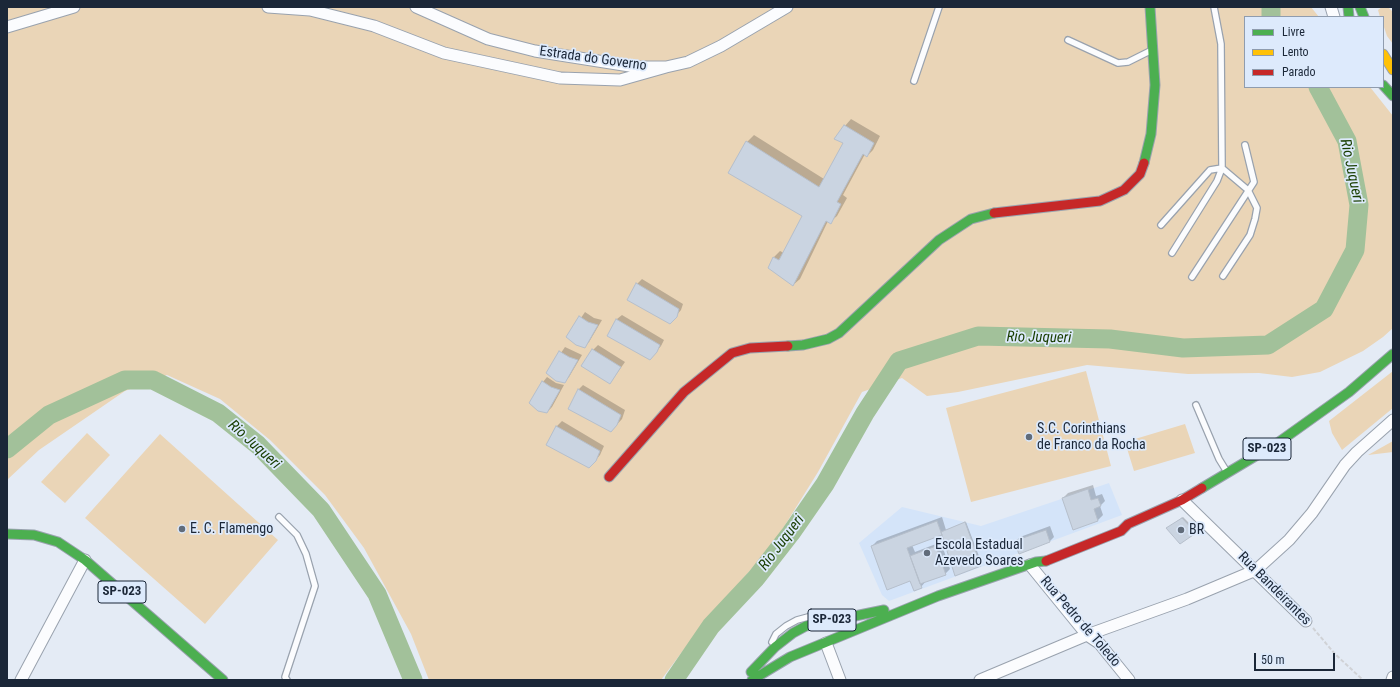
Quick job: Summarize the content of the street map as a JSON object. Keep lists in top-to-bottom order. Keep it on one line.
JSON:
{"streets":{"main road":["SP-023"],"street":["Estrada do Governo","Rua Bandeirantes","Rua Pedro de Toledo"]},"crossings":[["SP-023","Rua Bandeirantes"],["SP-023","Rua Pedro de Toledo"]],"water":["Rio Juqueri"],"places":["S.C. Corinthians de Franco da Rocha","E. C. Flamengo","BR","Escola Estadual Azevedo Soares"],"legend":["Livre","Lento","Parado"],"scale_bar":"50 m"}
